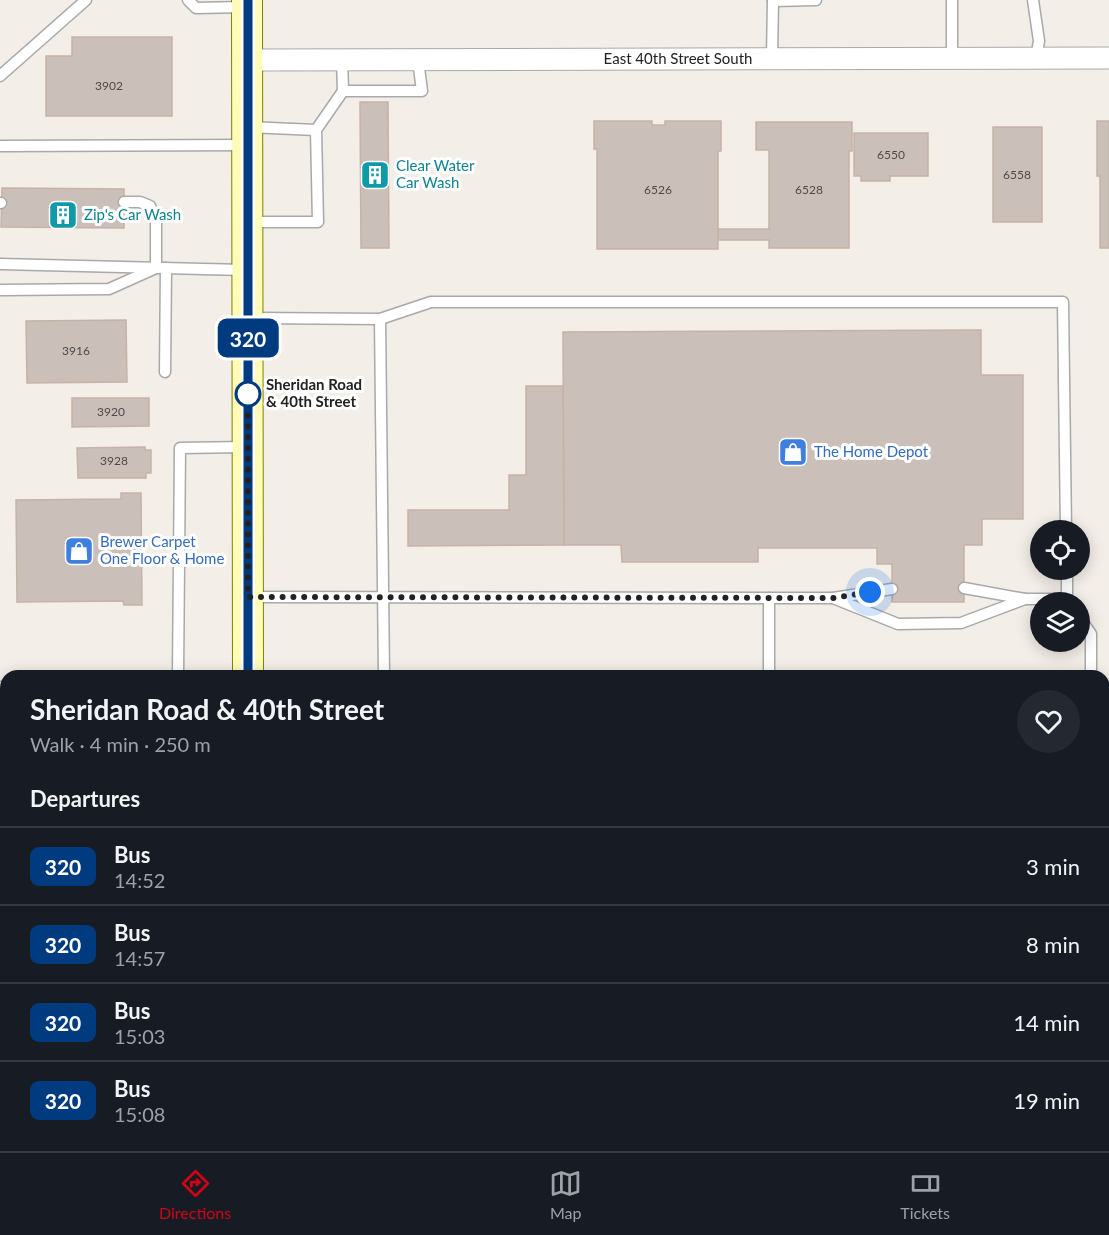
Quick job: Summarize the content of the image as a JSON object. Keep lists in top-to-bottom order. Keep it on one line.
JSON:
{"streets":{"street":["East 40th Street South"]},"places":{"building":["Clear Water Car Wash","Zip's Car Wash"],"other":["Sheridan Road & 40th Street"],"shop":["The Home Depot","Brewer Carpet One Floor & Home"]},"lines":["bus line 320"],"house_numbers":["3902","6550","6558","6526","6528","3916","3920","3928"],"page":{"on_map":"320","heading":[["Sheridan Road & 40th Street","Walk · 4 min · 250 m"],"Departures"],"list":[{"mark":"320","name":"Bus","note":"14:52","value":"3 min"},{"mark":"320","name":"Bus","note":"14:57","value":"8 min"},{"mark":"320","name":"Bus","note":"15:03","value":"14 min"},{"mark":"320","name":"Bus","note":"15:08","value":"19 min"}],"tabs":["Directions","Map","Tickets"]}}
